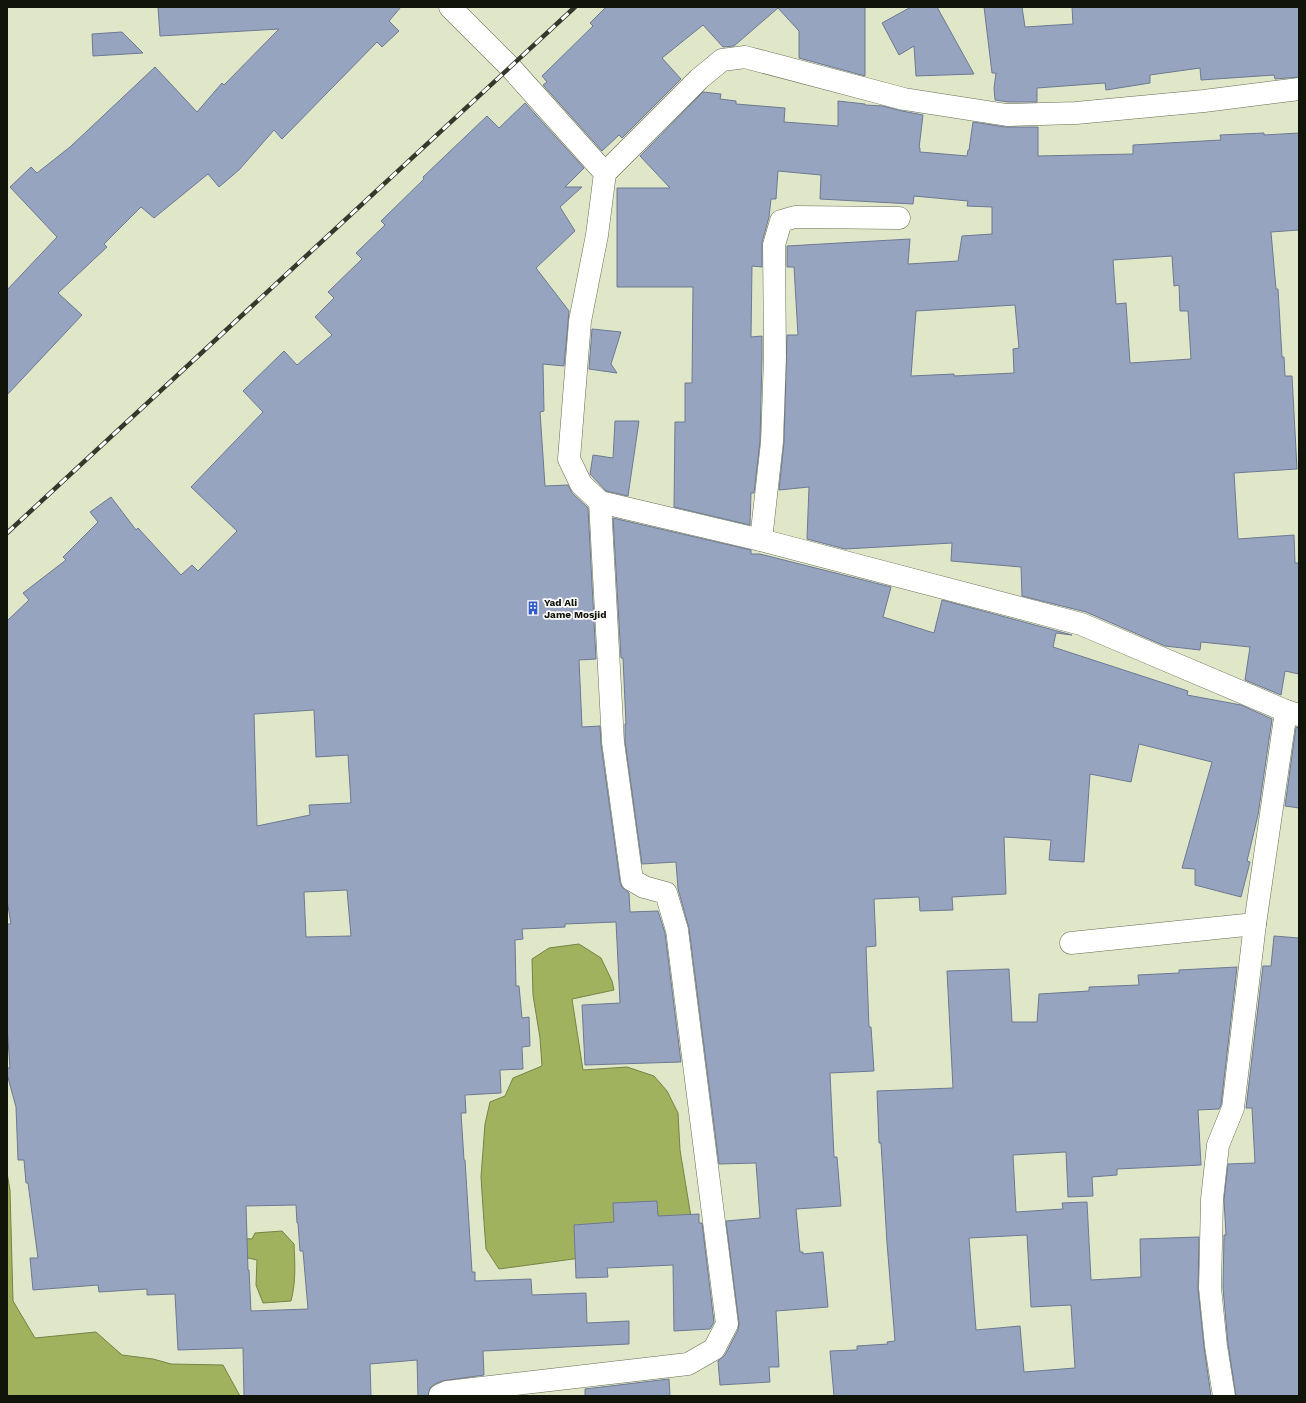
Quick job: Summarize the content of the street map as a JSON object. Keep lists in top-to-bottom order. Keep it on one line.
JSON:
{"places":{"building":["Yad Ali Jame Mosjid"]}}
